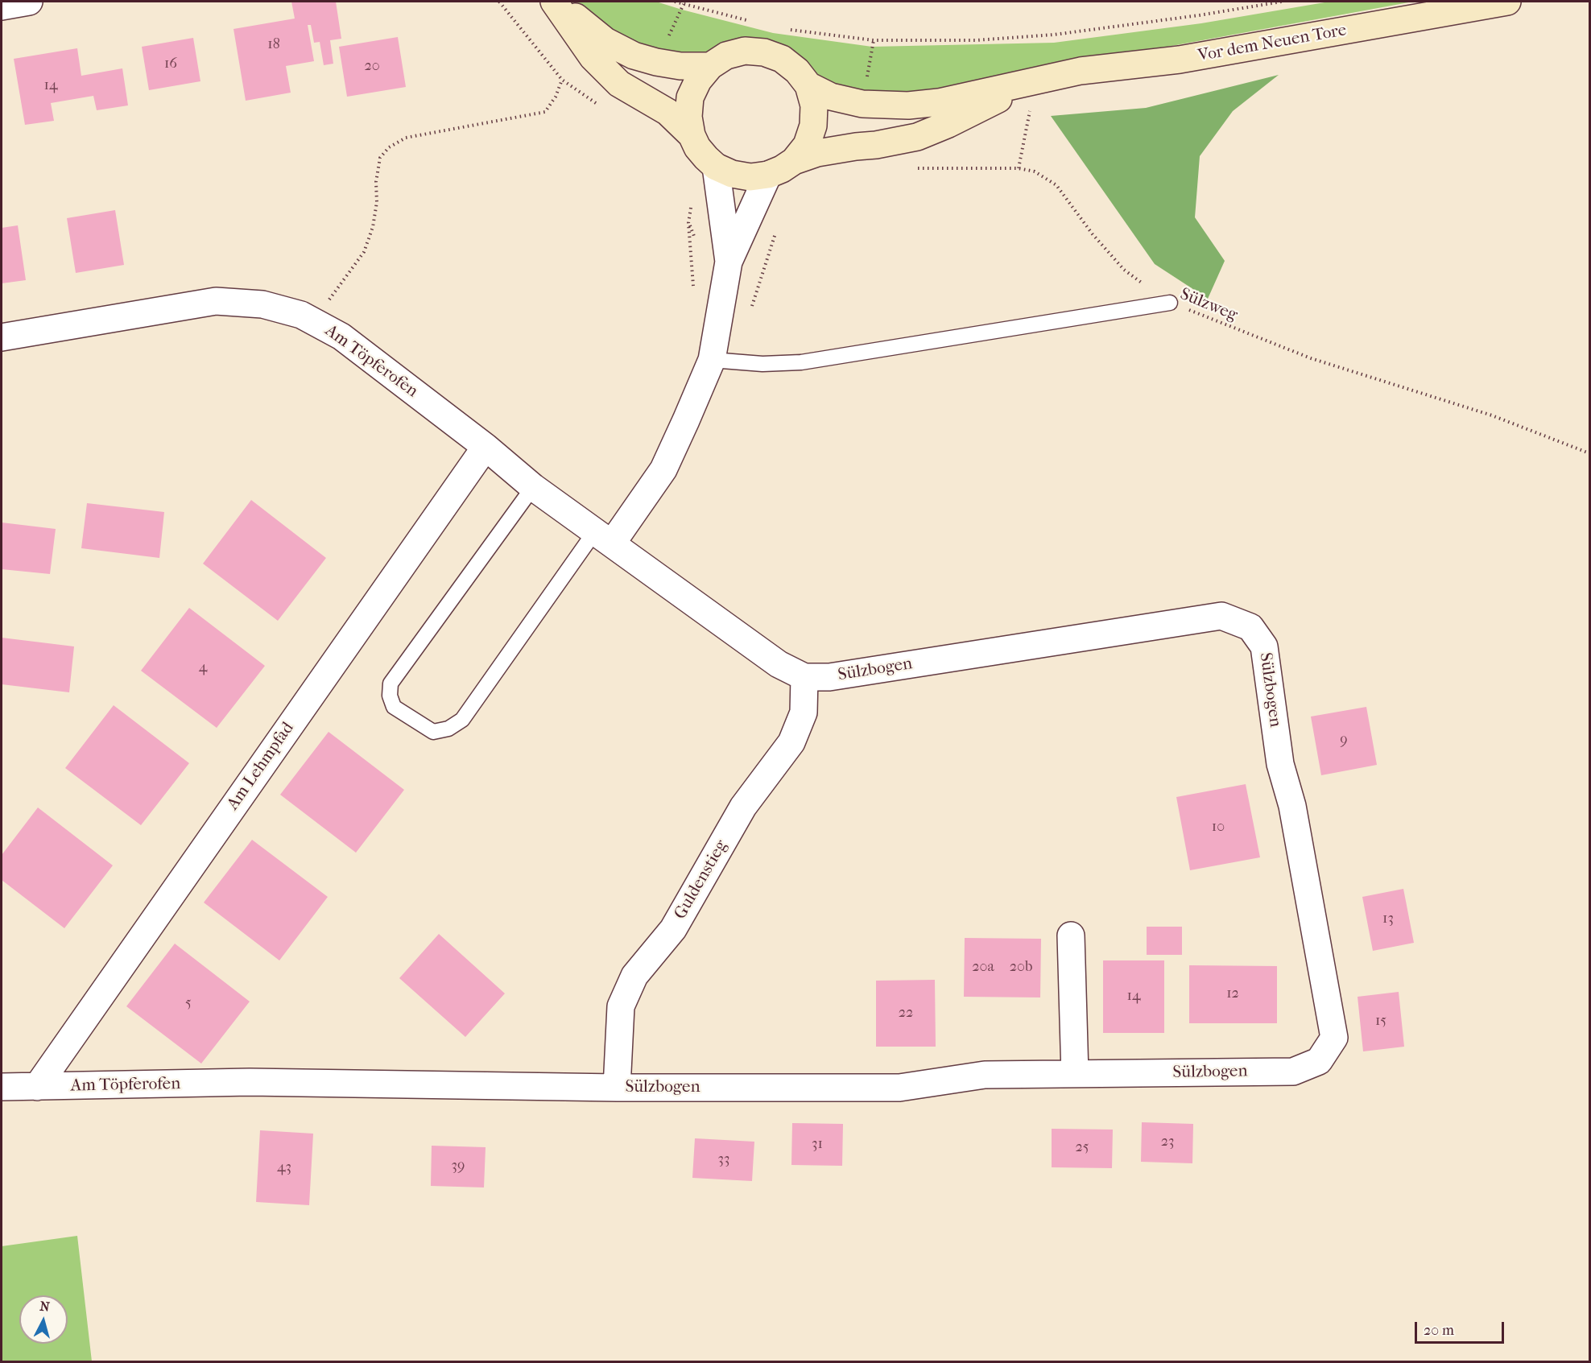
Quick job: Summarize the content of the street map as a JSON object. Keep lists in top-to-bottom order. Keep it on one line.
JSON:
{"streets":{"main road":["Vor dem Neuen Tore"],"street":["Am Töpferofen","Sülzbogen","Am Lehmpfad","Guldenstieg"],"path":["Sülzweg"]},"crossings":[["Am Töpferofen","Sülzbogen"],["Am Töpferofen","Am Lehmpfad"],["Sülzbogen","Guldenstieg"]],"house_numbers":["18","16","20","14","4","9","10","13","20a","20b","12","14","5","22","15","23","31","25","33","39","43"],"scale_bar":"20 m","north":"top"}
